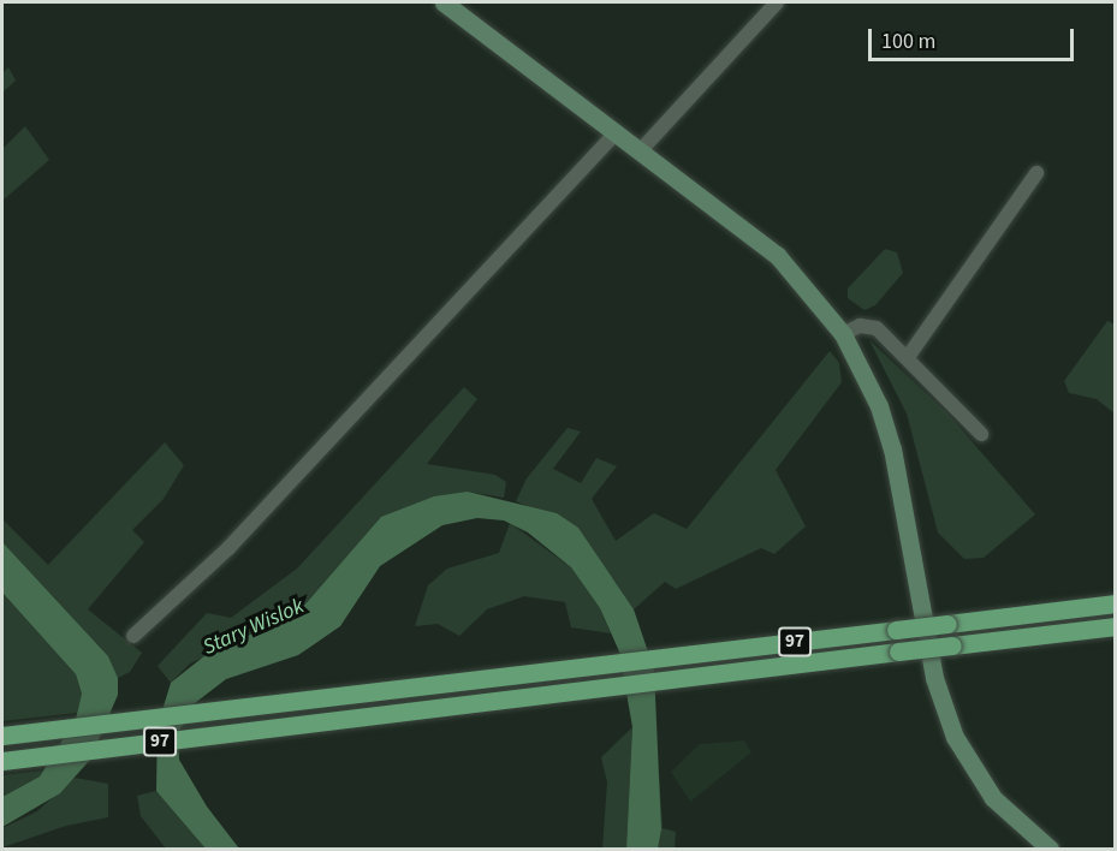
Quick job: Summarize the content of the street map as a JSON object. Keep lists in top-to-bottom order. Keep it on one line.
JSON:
{"streets":{"main road":["97"]},"water":["Stary Wislok"],"scale_bar":"100 m"}
